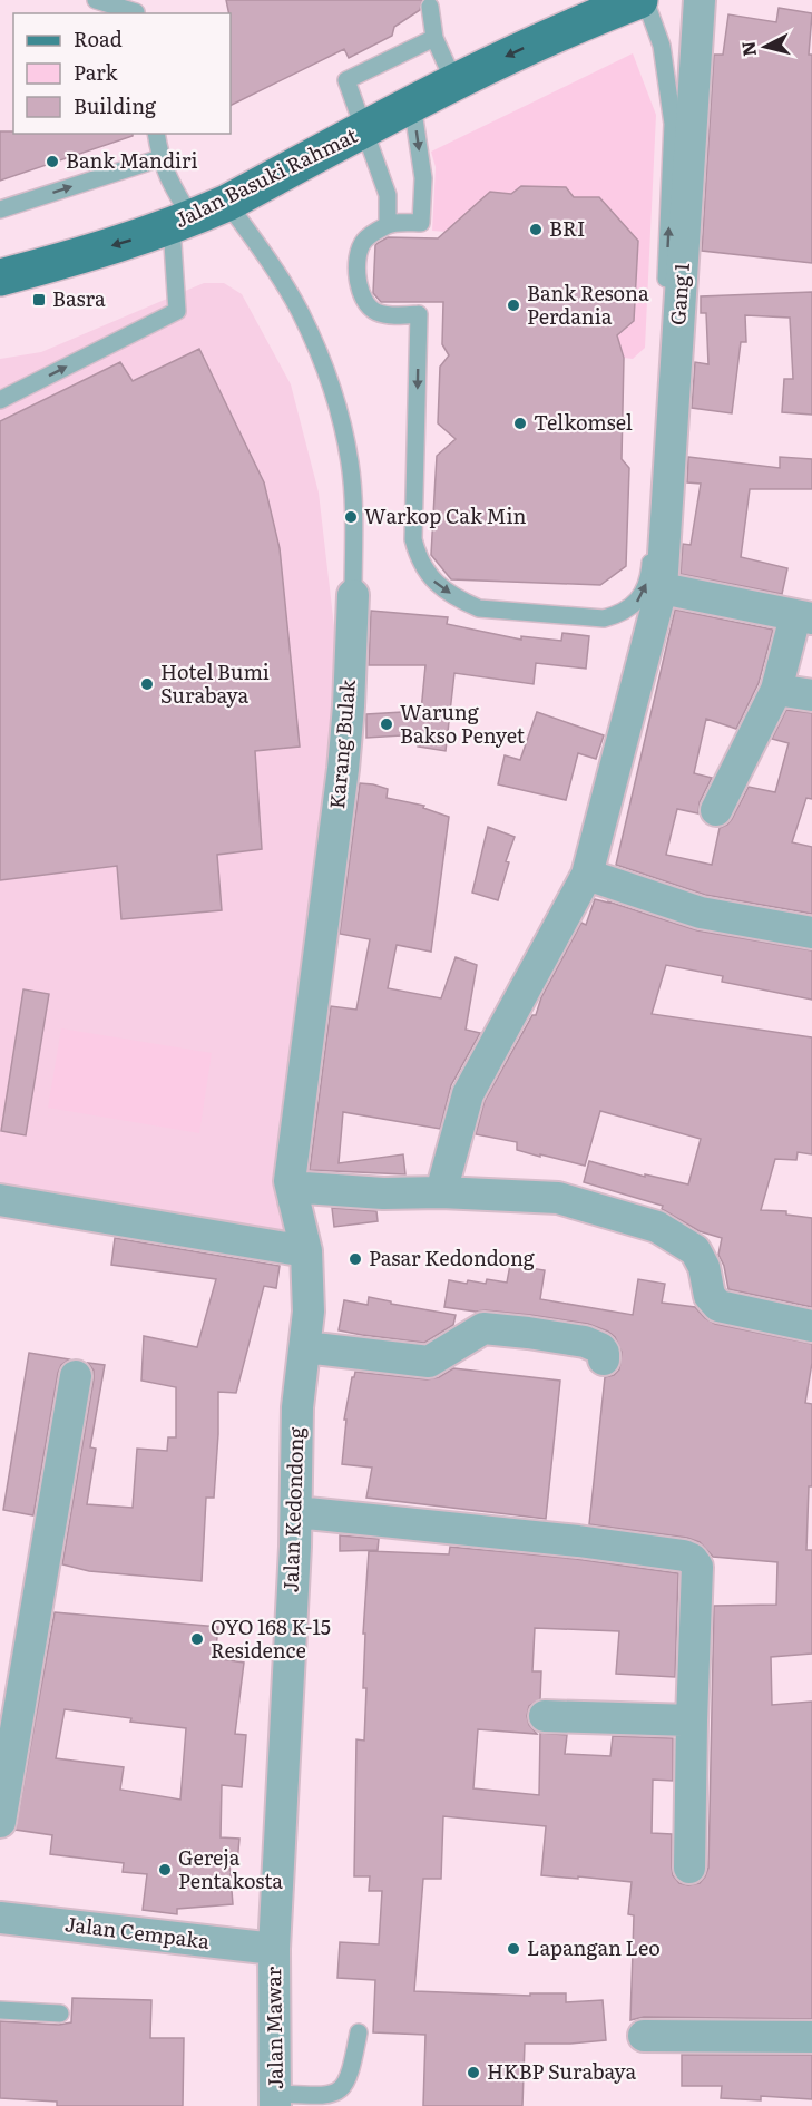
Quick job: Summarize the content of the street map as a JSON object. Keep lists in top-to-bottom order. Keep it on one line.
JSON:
{"streets":{"main road":["Jalan Basuki Rahmat"],"street":["Gang 1","Karang Bulak","Jalan Kedondong","Jalan Cempaka","Jalan Mawar"]},"crossings":[["Jalan Basuki Rahmat","Karang Bulak"],["Karang Bulak","Jalan Kedondong"],["Jalan Kedondong","Jalan Cempaka"],["Jalan Kedondong","Jalan Mawar"],["Jalan Cempaka","Jalan Mawar"]],"one_way":["Jalan Basuki Rahmat"],"places":{"other":["Bank Mandiri","BRI","Bank Resona Perdania","Telkomsel","Warkop Cak Min","Hotel Bumi Surabaya","Warung Bakso Penyet","Pasar Kedondong","OYO 168 K-15 Residence","Gereja Pentakosta","Lapangan Leo","HKBP Surabaya"],"transit":["Basra"]},"legend":["Road","Park","Building"],"north":"left"}
